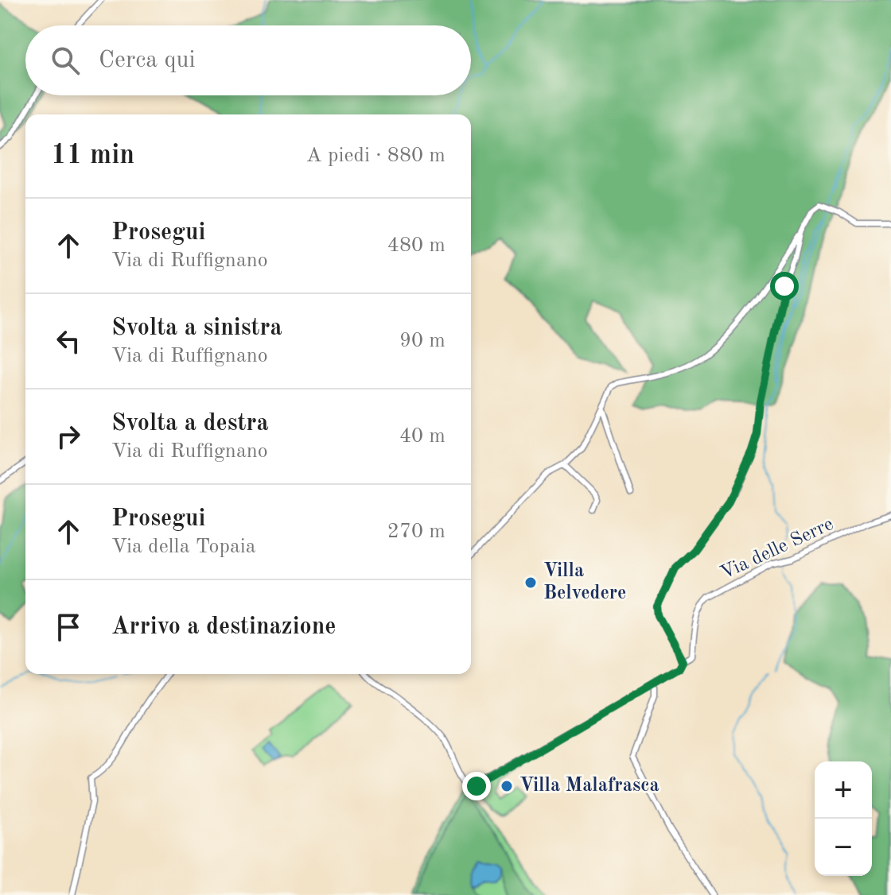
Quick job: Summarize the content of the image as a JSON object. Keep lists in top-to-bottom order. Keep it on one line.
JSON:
{"streets":{"street":["Via delle Serre"]},"places":["Villa Belvedere","Villa Malafrasca"],"page":{"search":"Cerca qui","heading":["11 min","A piedi · 880 m"],"list":[["Prosegui","Via di Ruffignano","480 m"],["Svolta a sinistra","Via di Ruffignano","90 m"],["Svolta a destra","Via di Ruffignano","40 m"],["Prosegui","Via della Topaia","270 m"],"Arrivo a destinazione"],"map_buttons":["+","−"]}}
